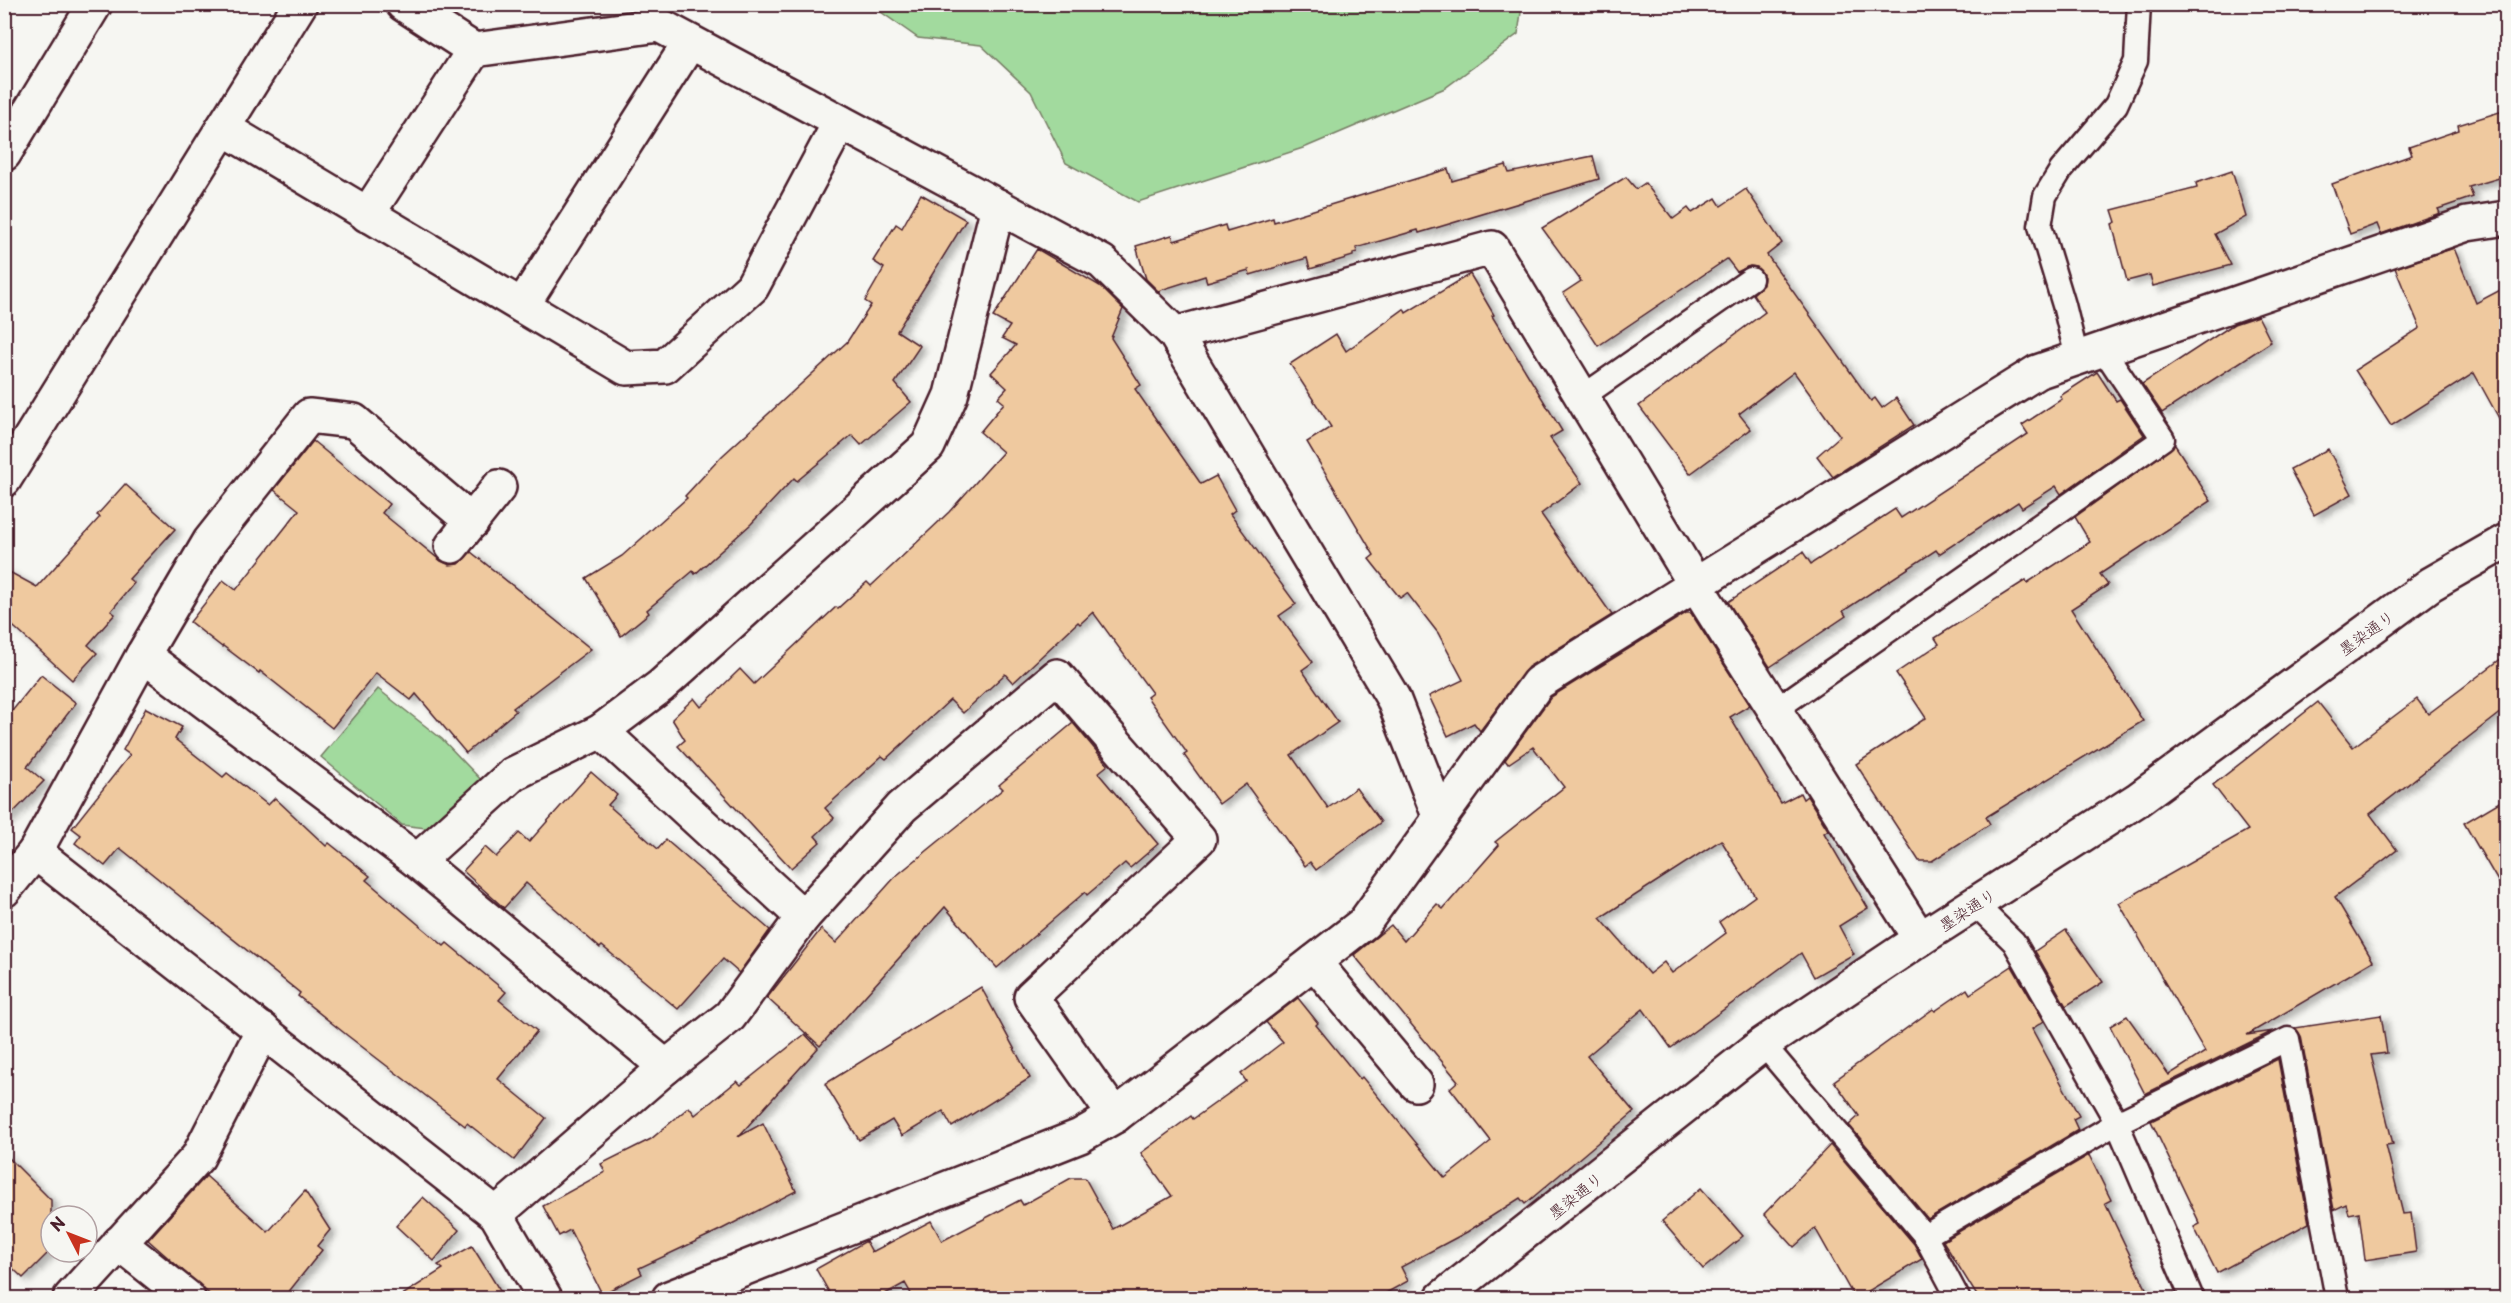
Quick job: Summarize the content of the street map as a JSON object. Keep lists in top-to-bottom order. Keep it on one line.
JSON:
{"streets":{"street":["墨染通り"]},"north":"top left"}
